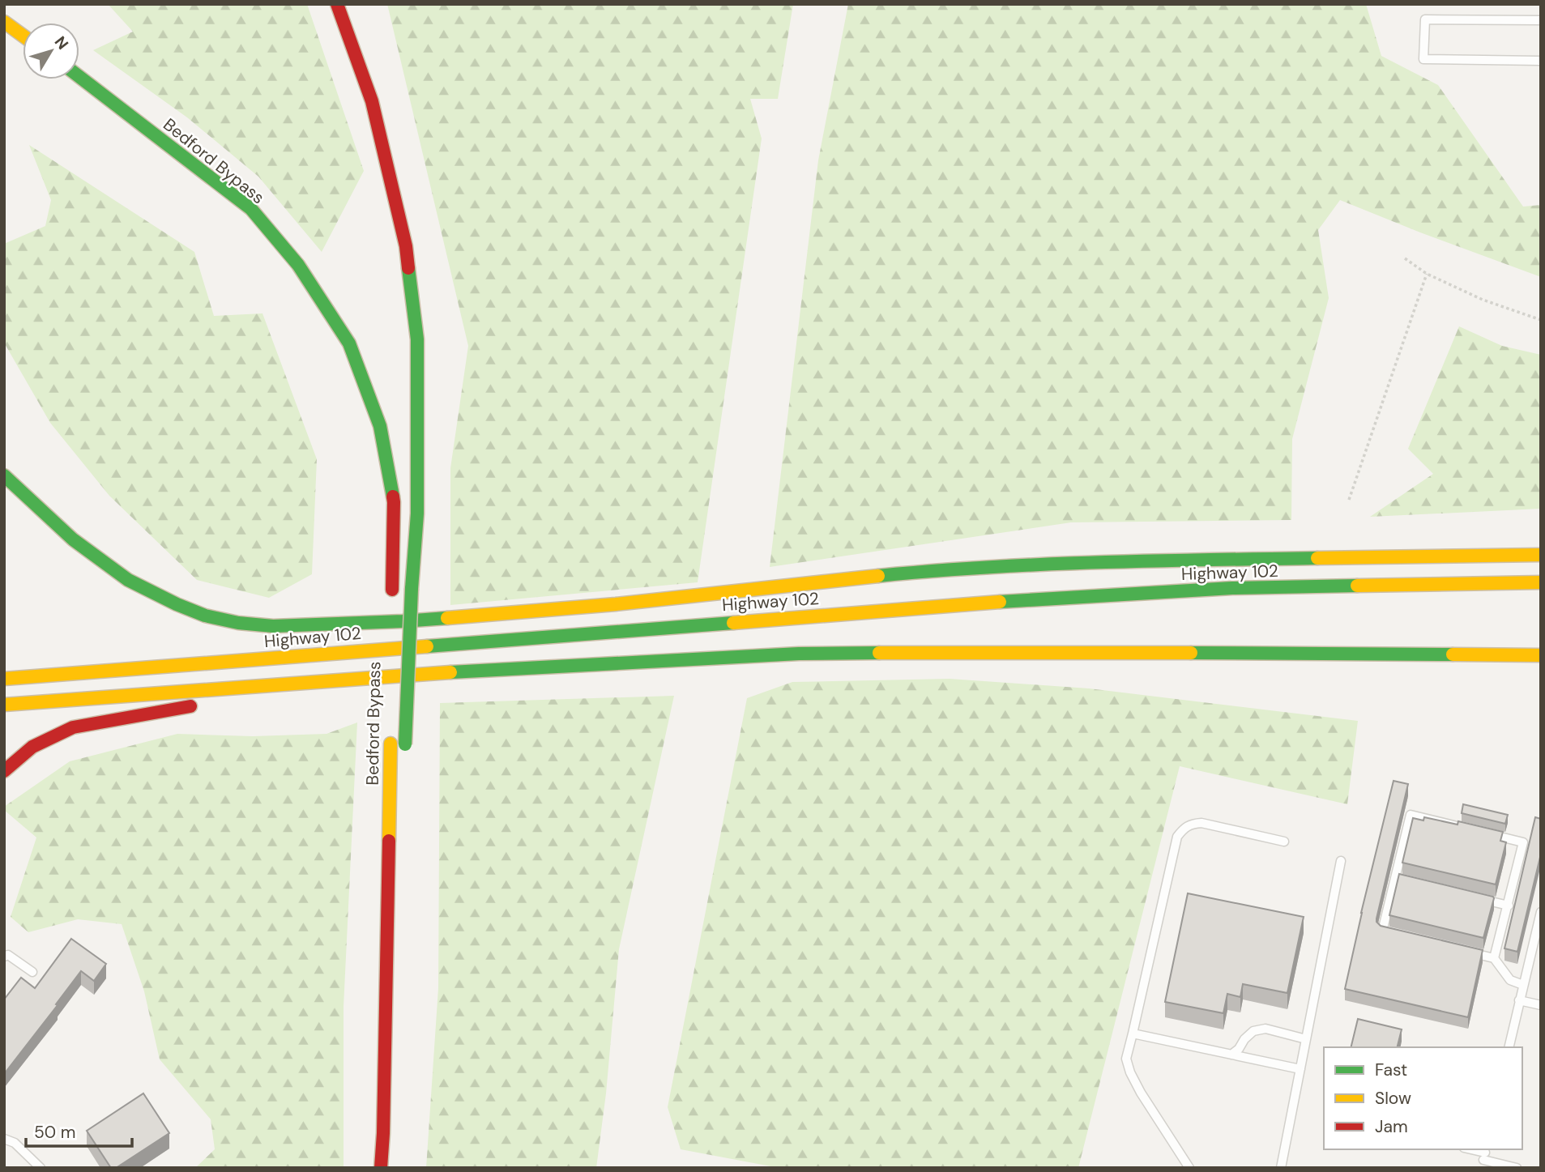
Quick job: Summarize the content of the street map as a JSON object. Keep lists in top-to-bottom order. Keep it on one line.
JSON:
{"streets":{"highway":["Bedford Bypass","Highway 102"]},"legend":["Fast","Slow","Jam"],"scale_bar":"50 m","north":"top right"}
